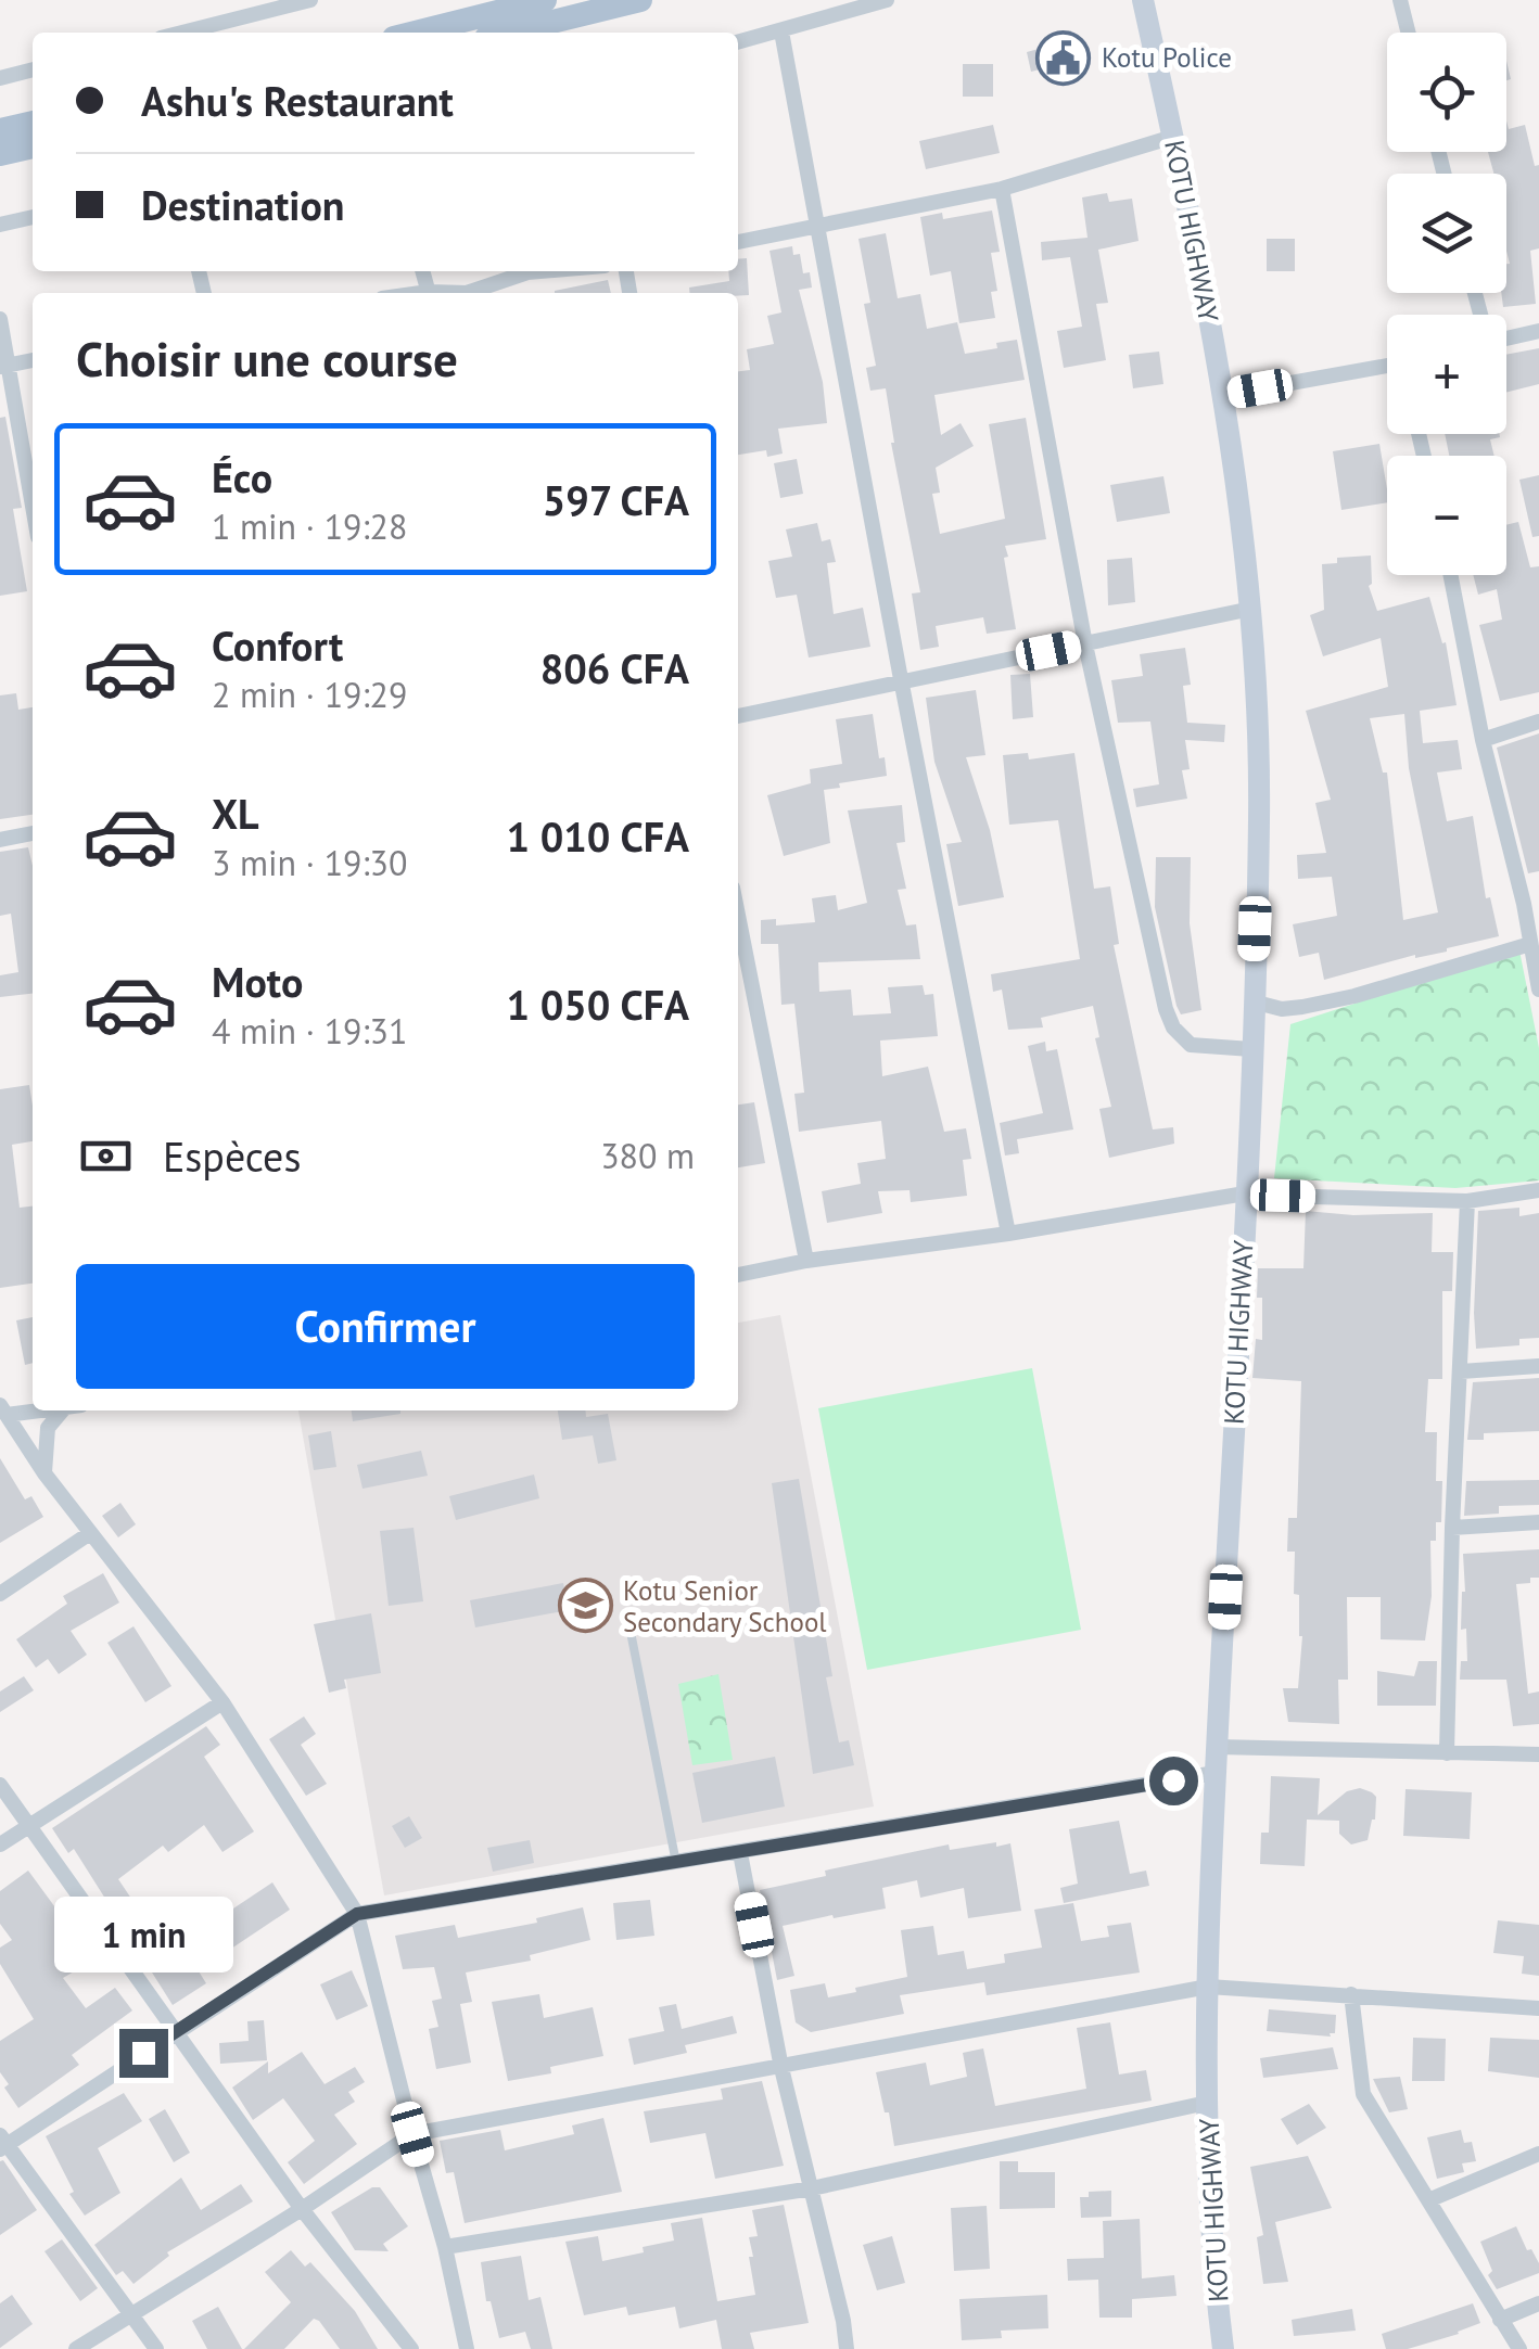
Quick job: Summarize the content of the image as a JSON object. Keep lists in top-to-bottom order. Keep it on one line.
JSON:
{"streets":{"street":["KOTU HIGHWAY"]},"places":{"public building":["Kotu Police"],"school or university":["Kotu Senior Secondary School"]},"page":{"map_buttons":["+","−"],"banner":["Ashu's Restaurant","Destination"],"heading":"Choisir une course","list":[{"name":"Éco","note":"1 min · 19:28","value":"597 CFA"},{"name":"Confort","note":"2 min · 19:29","value":"806 CFA"},{"name":"XL","note":"3 min · 19:30","value":"1 010 CFA"},{"name":"Moto","note":"4 min · 19:31","value":"1 050 CFA"}],"pay":["Espèces","380 m"],"buttons":"Confirmer","bubble":"1 min"}}
